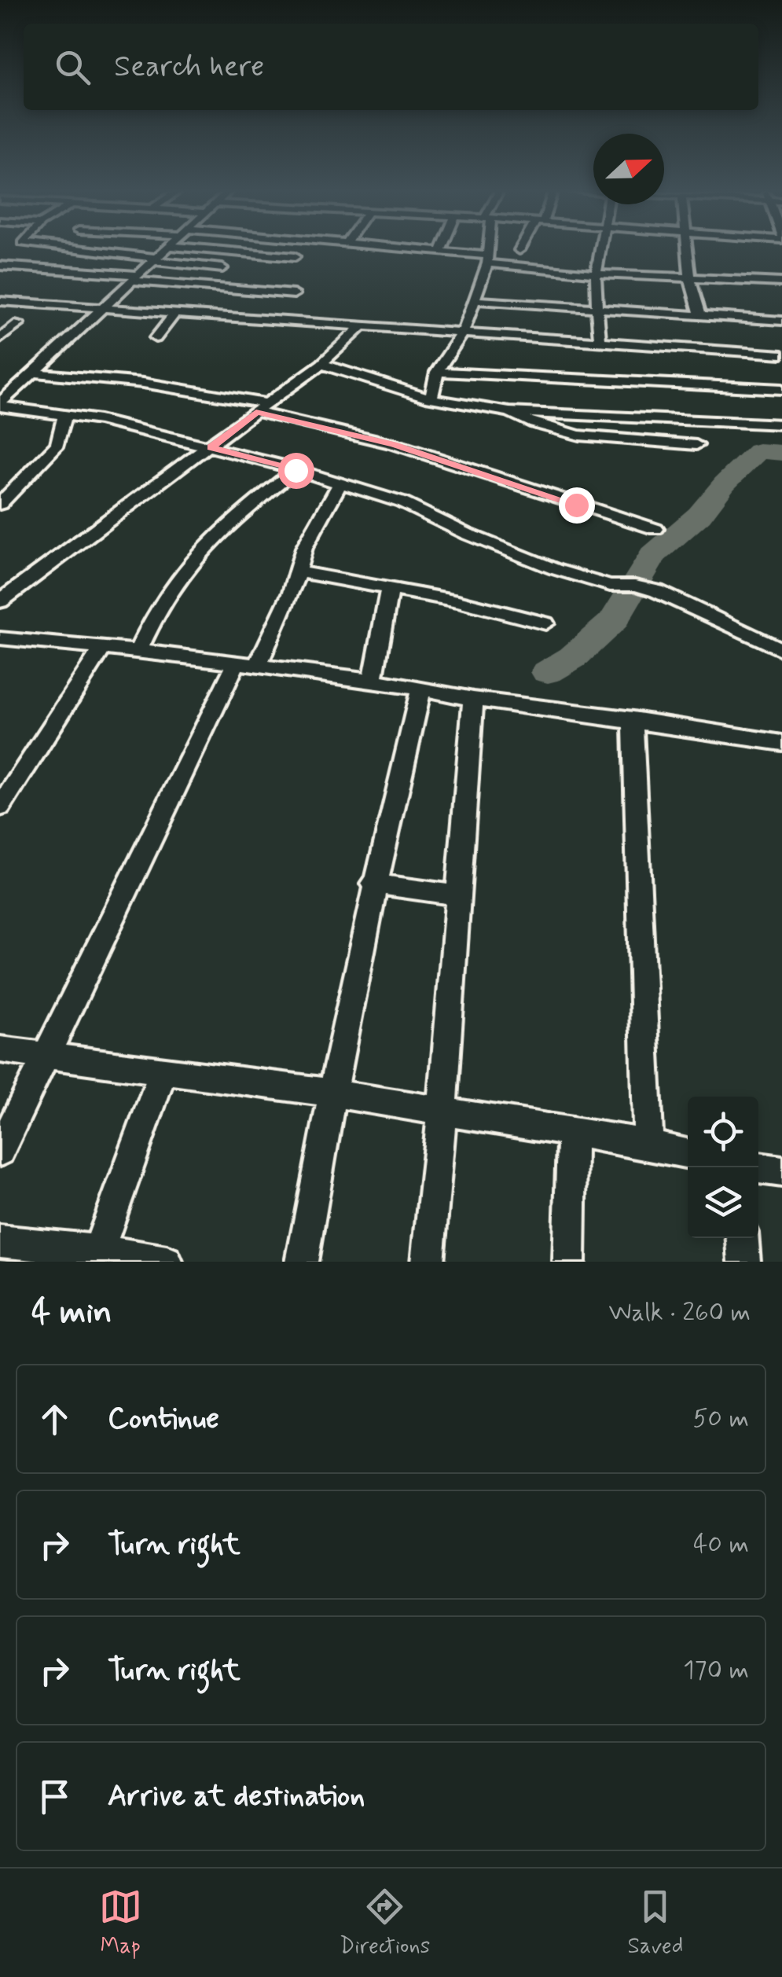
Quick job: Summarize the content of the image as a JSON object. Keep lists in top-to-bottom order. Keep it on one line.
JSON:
{"north":"right","page":{"search":"Search here","heading":["4 min","Walk · 260 m"],"list":[["Continue","50 m"],["Turn right","40 m"],["Turn right","170 m"],"Arrive at destination"],"nav":["Map","Directions","Saved"]}}
